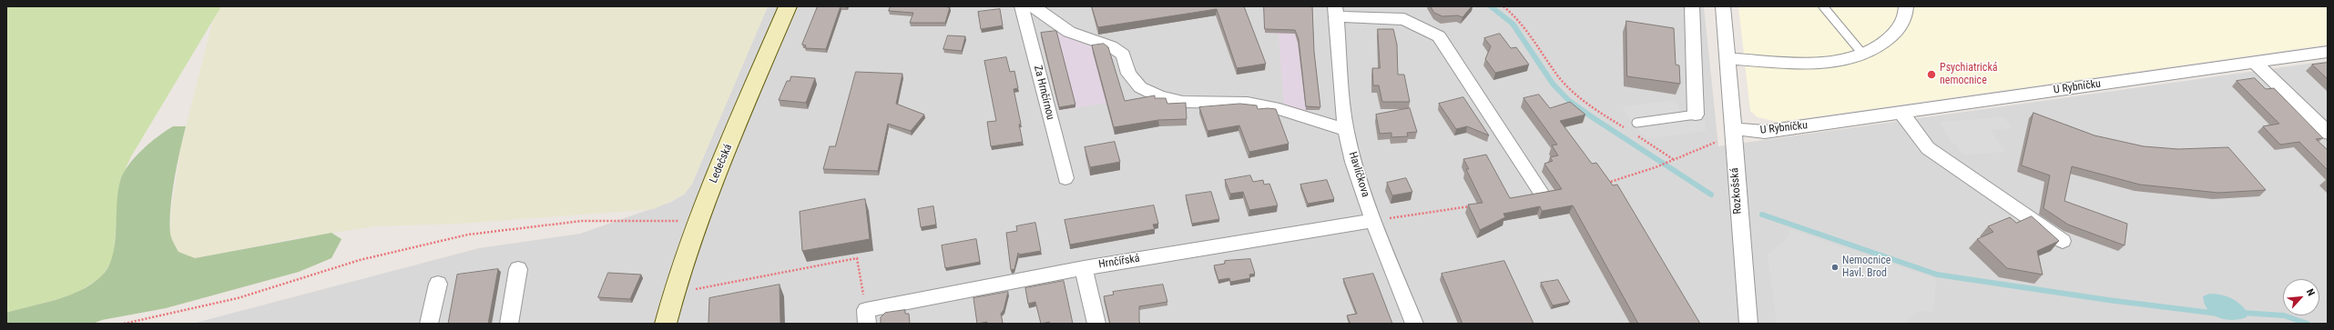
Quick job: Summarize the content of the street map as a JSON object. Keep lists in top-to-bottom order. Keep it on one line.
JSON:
{"streets":{"main road":["Ledečská"],"street":["U Rybníčku","Za Hrnčírnou","Havlíčkova","Rozkošská","Hrnčířská"]},"crossings":[["U Rybníčku","Rozkošská"],["Havlíčkova","Hrnčířská"]],"places":["Psychiatrická nemocnice","Nemocnice Havl. Brod"],"north":"top right"}
